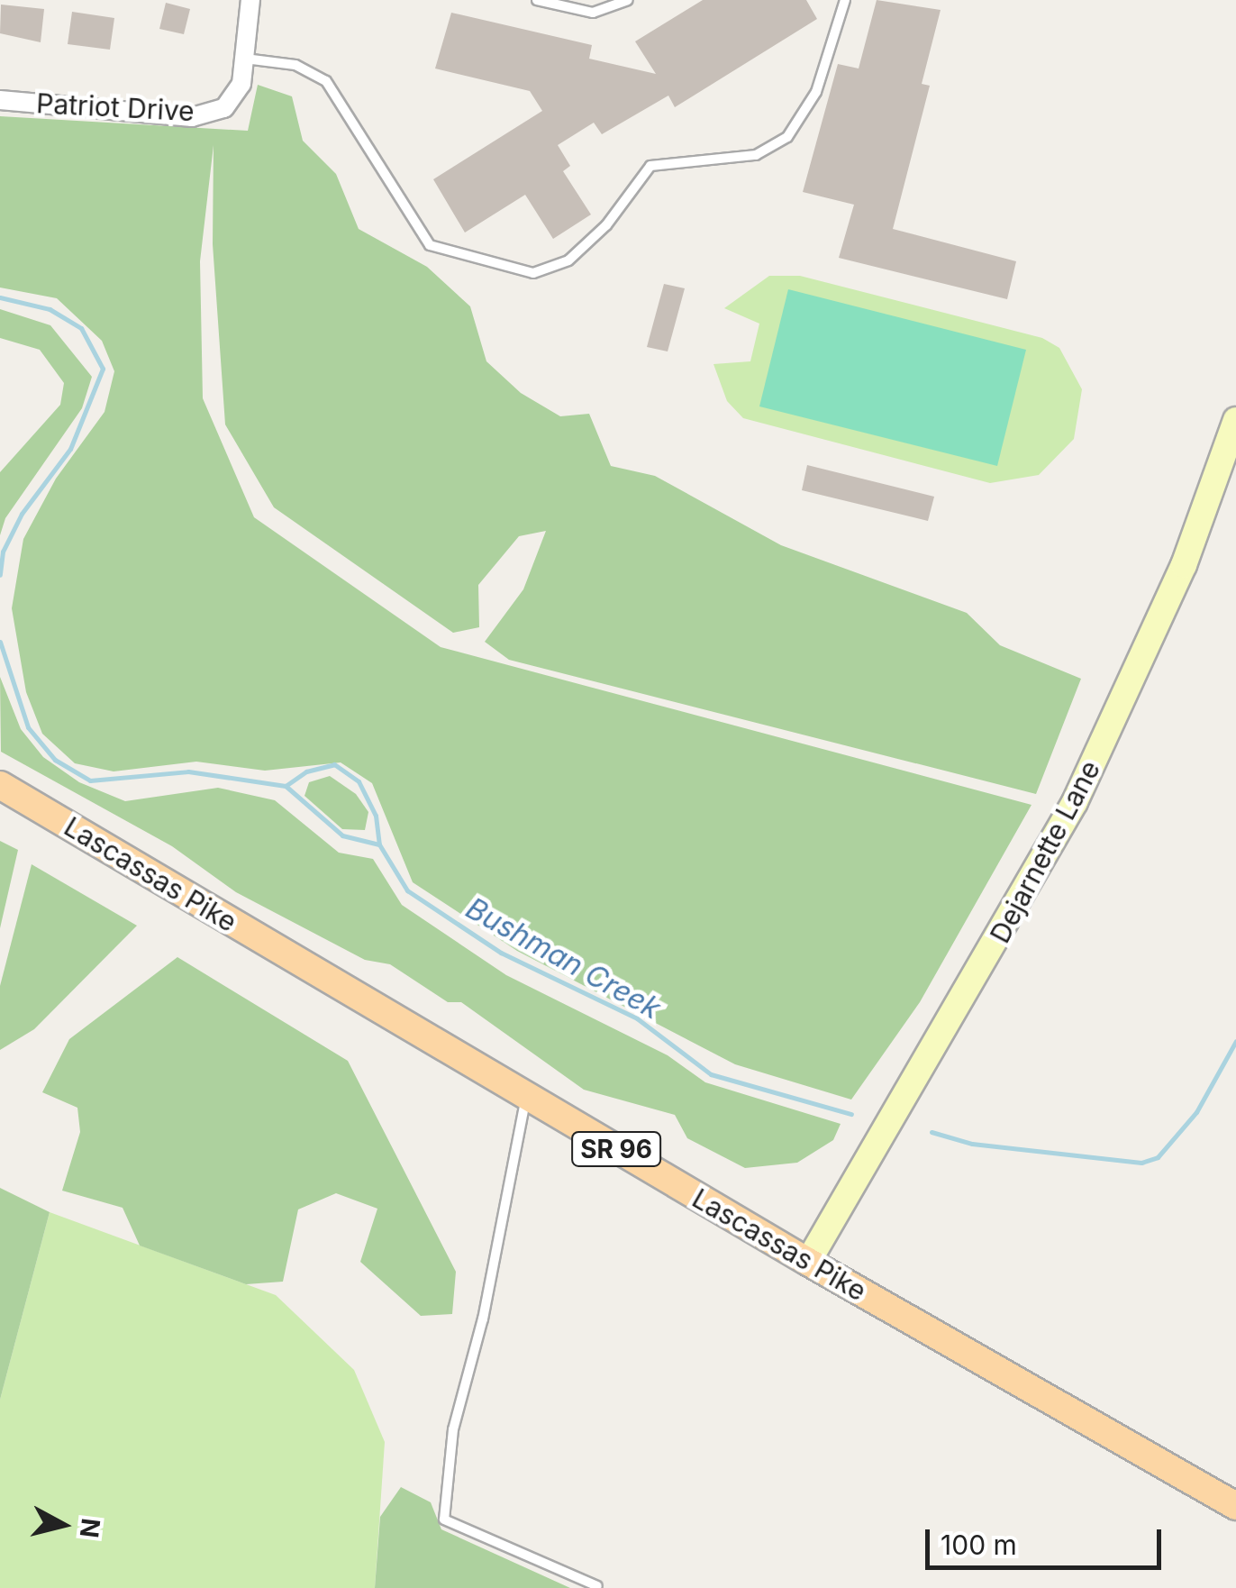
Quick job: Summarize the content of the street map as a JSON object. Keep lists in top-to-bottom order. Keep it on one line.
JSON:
{"streets":{"main road":["Dejarnette Lane","Lascassas Pike","SR 96"],"street":["Patriot Drive"]},"crossings":[["Dejarnette Lane","Lascassas Pike"]],"water":["Bushman Creek"],"scale_bar":"100 m","north":"right"}
